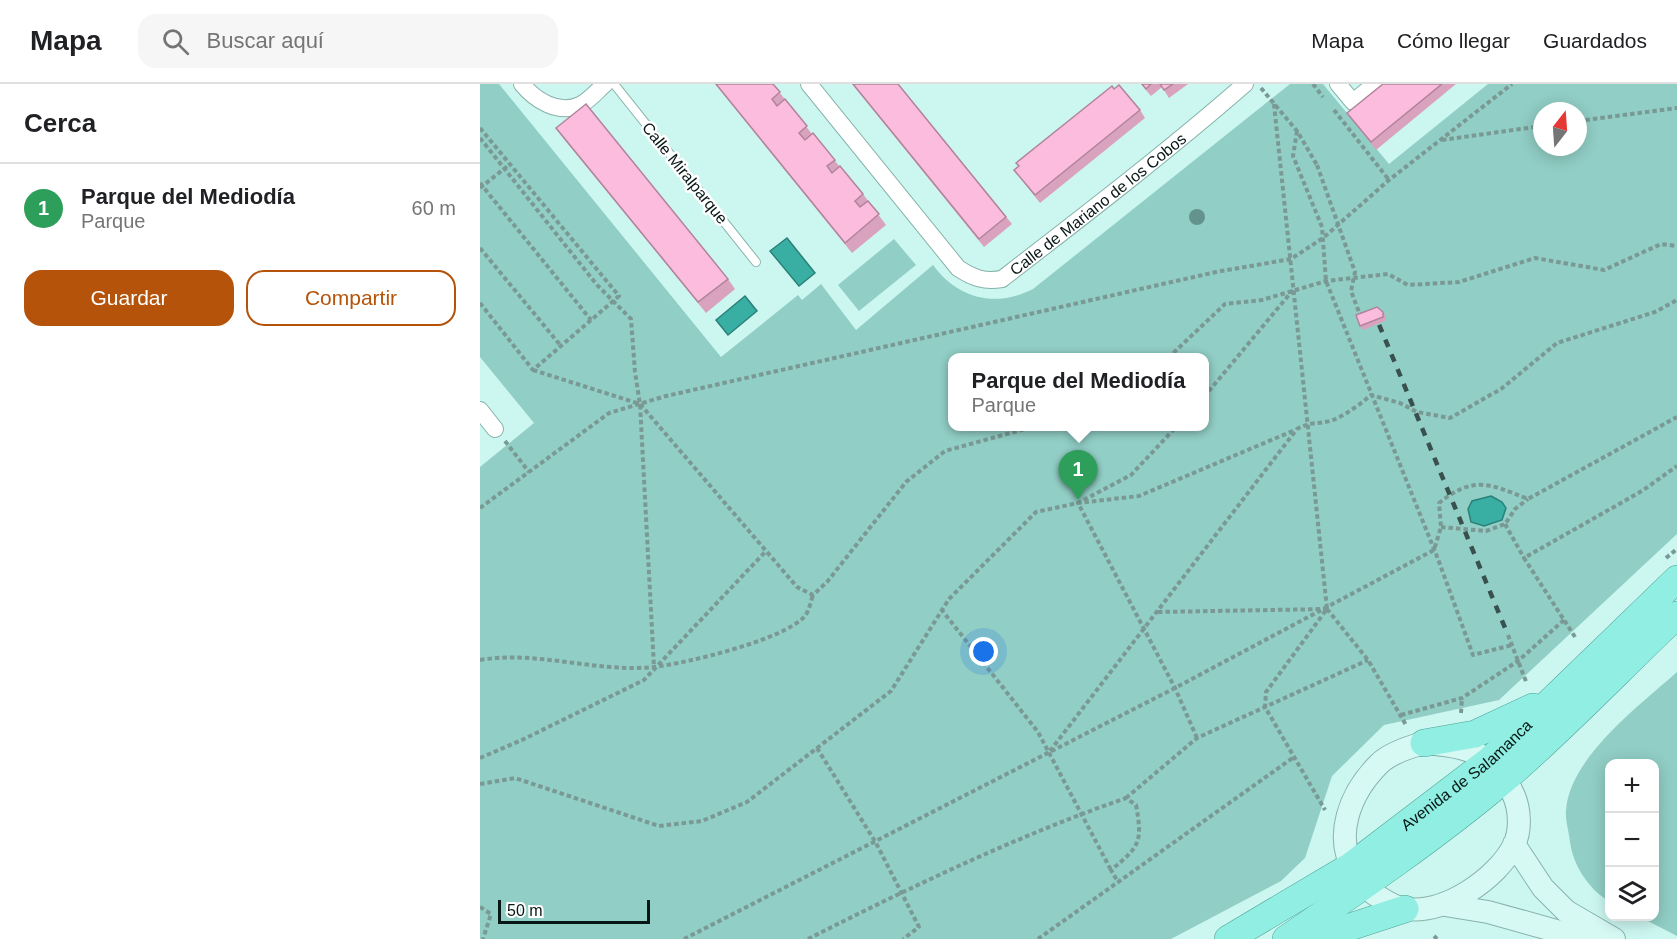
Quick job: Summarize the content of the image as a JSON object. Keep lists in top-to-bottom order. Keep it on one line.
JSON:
{"streets":{"highway":["Avenida de Salamanca"],"street":["Calle de Mariano de los Cobos"],"lane":["Calle Miralparque"]},"scale_bar":"50 m","north":"top","page":{"header":"Mapa","search":"Buscar aquí","nav":["Mapa","Cómo llegar","Guardados"],"heading":"Cerca","list":[{"mark":"1","name":"Parque del Mediodía","note":"Parque","value":"60 m"}],"buttons":["Guardar","Compartir"],"popup":["Parque del Mediodía","Parque"],"pins":"1","map_buttons":["+","−"],"scale":"50 m"}}
